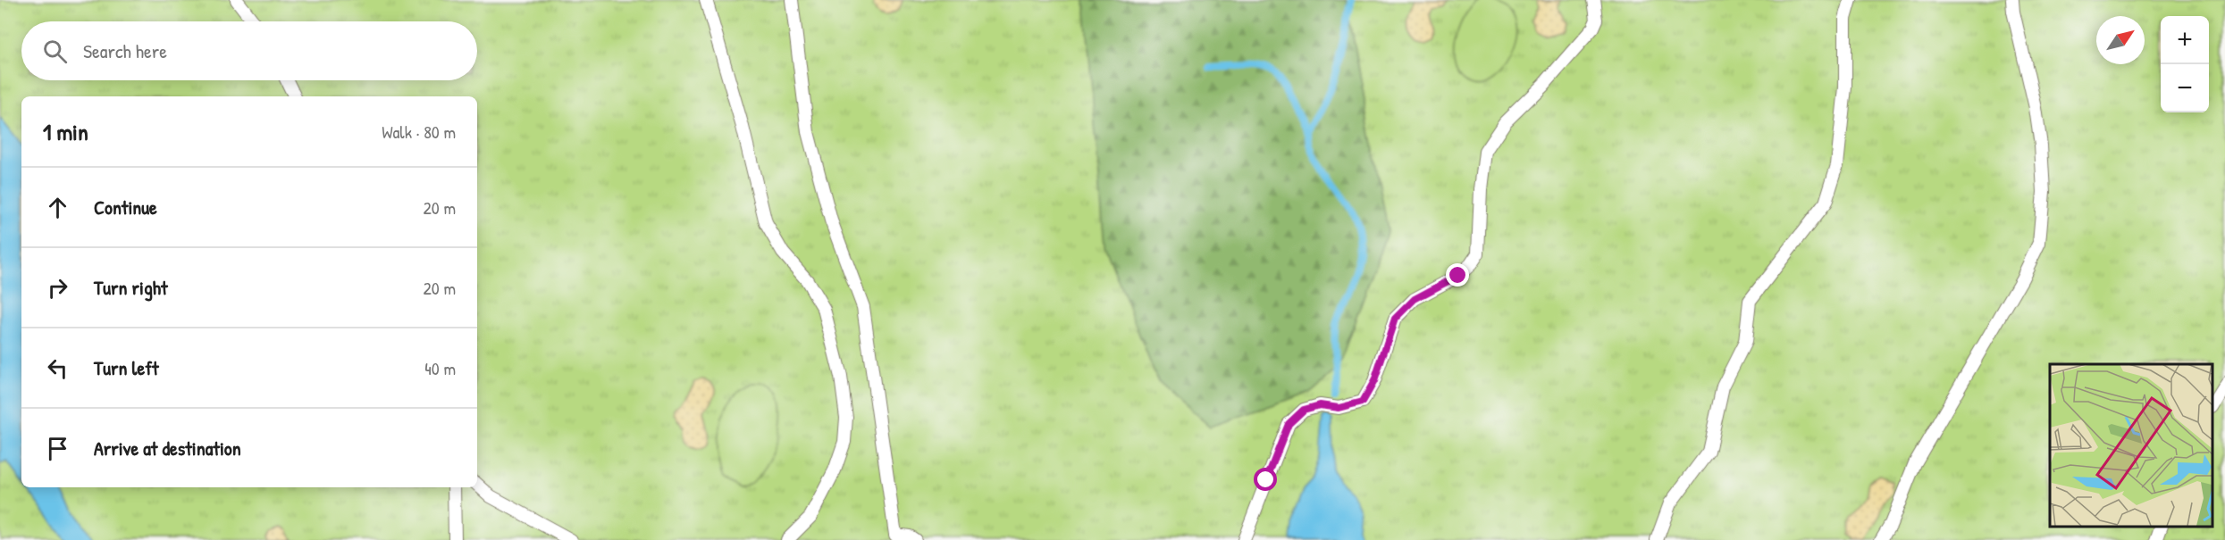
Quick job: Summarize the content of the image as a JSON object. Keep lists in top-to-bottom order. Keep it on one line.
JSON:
{"north":"top right","page":{"map_buttons":["+","−"],"search":"Search here","heading":["1 min","Walk · 80 m"],"list":[["Continue","20 m"],["Turn right","20 m"],["Turn left","40 m"],"Arrive at destination"]}}
